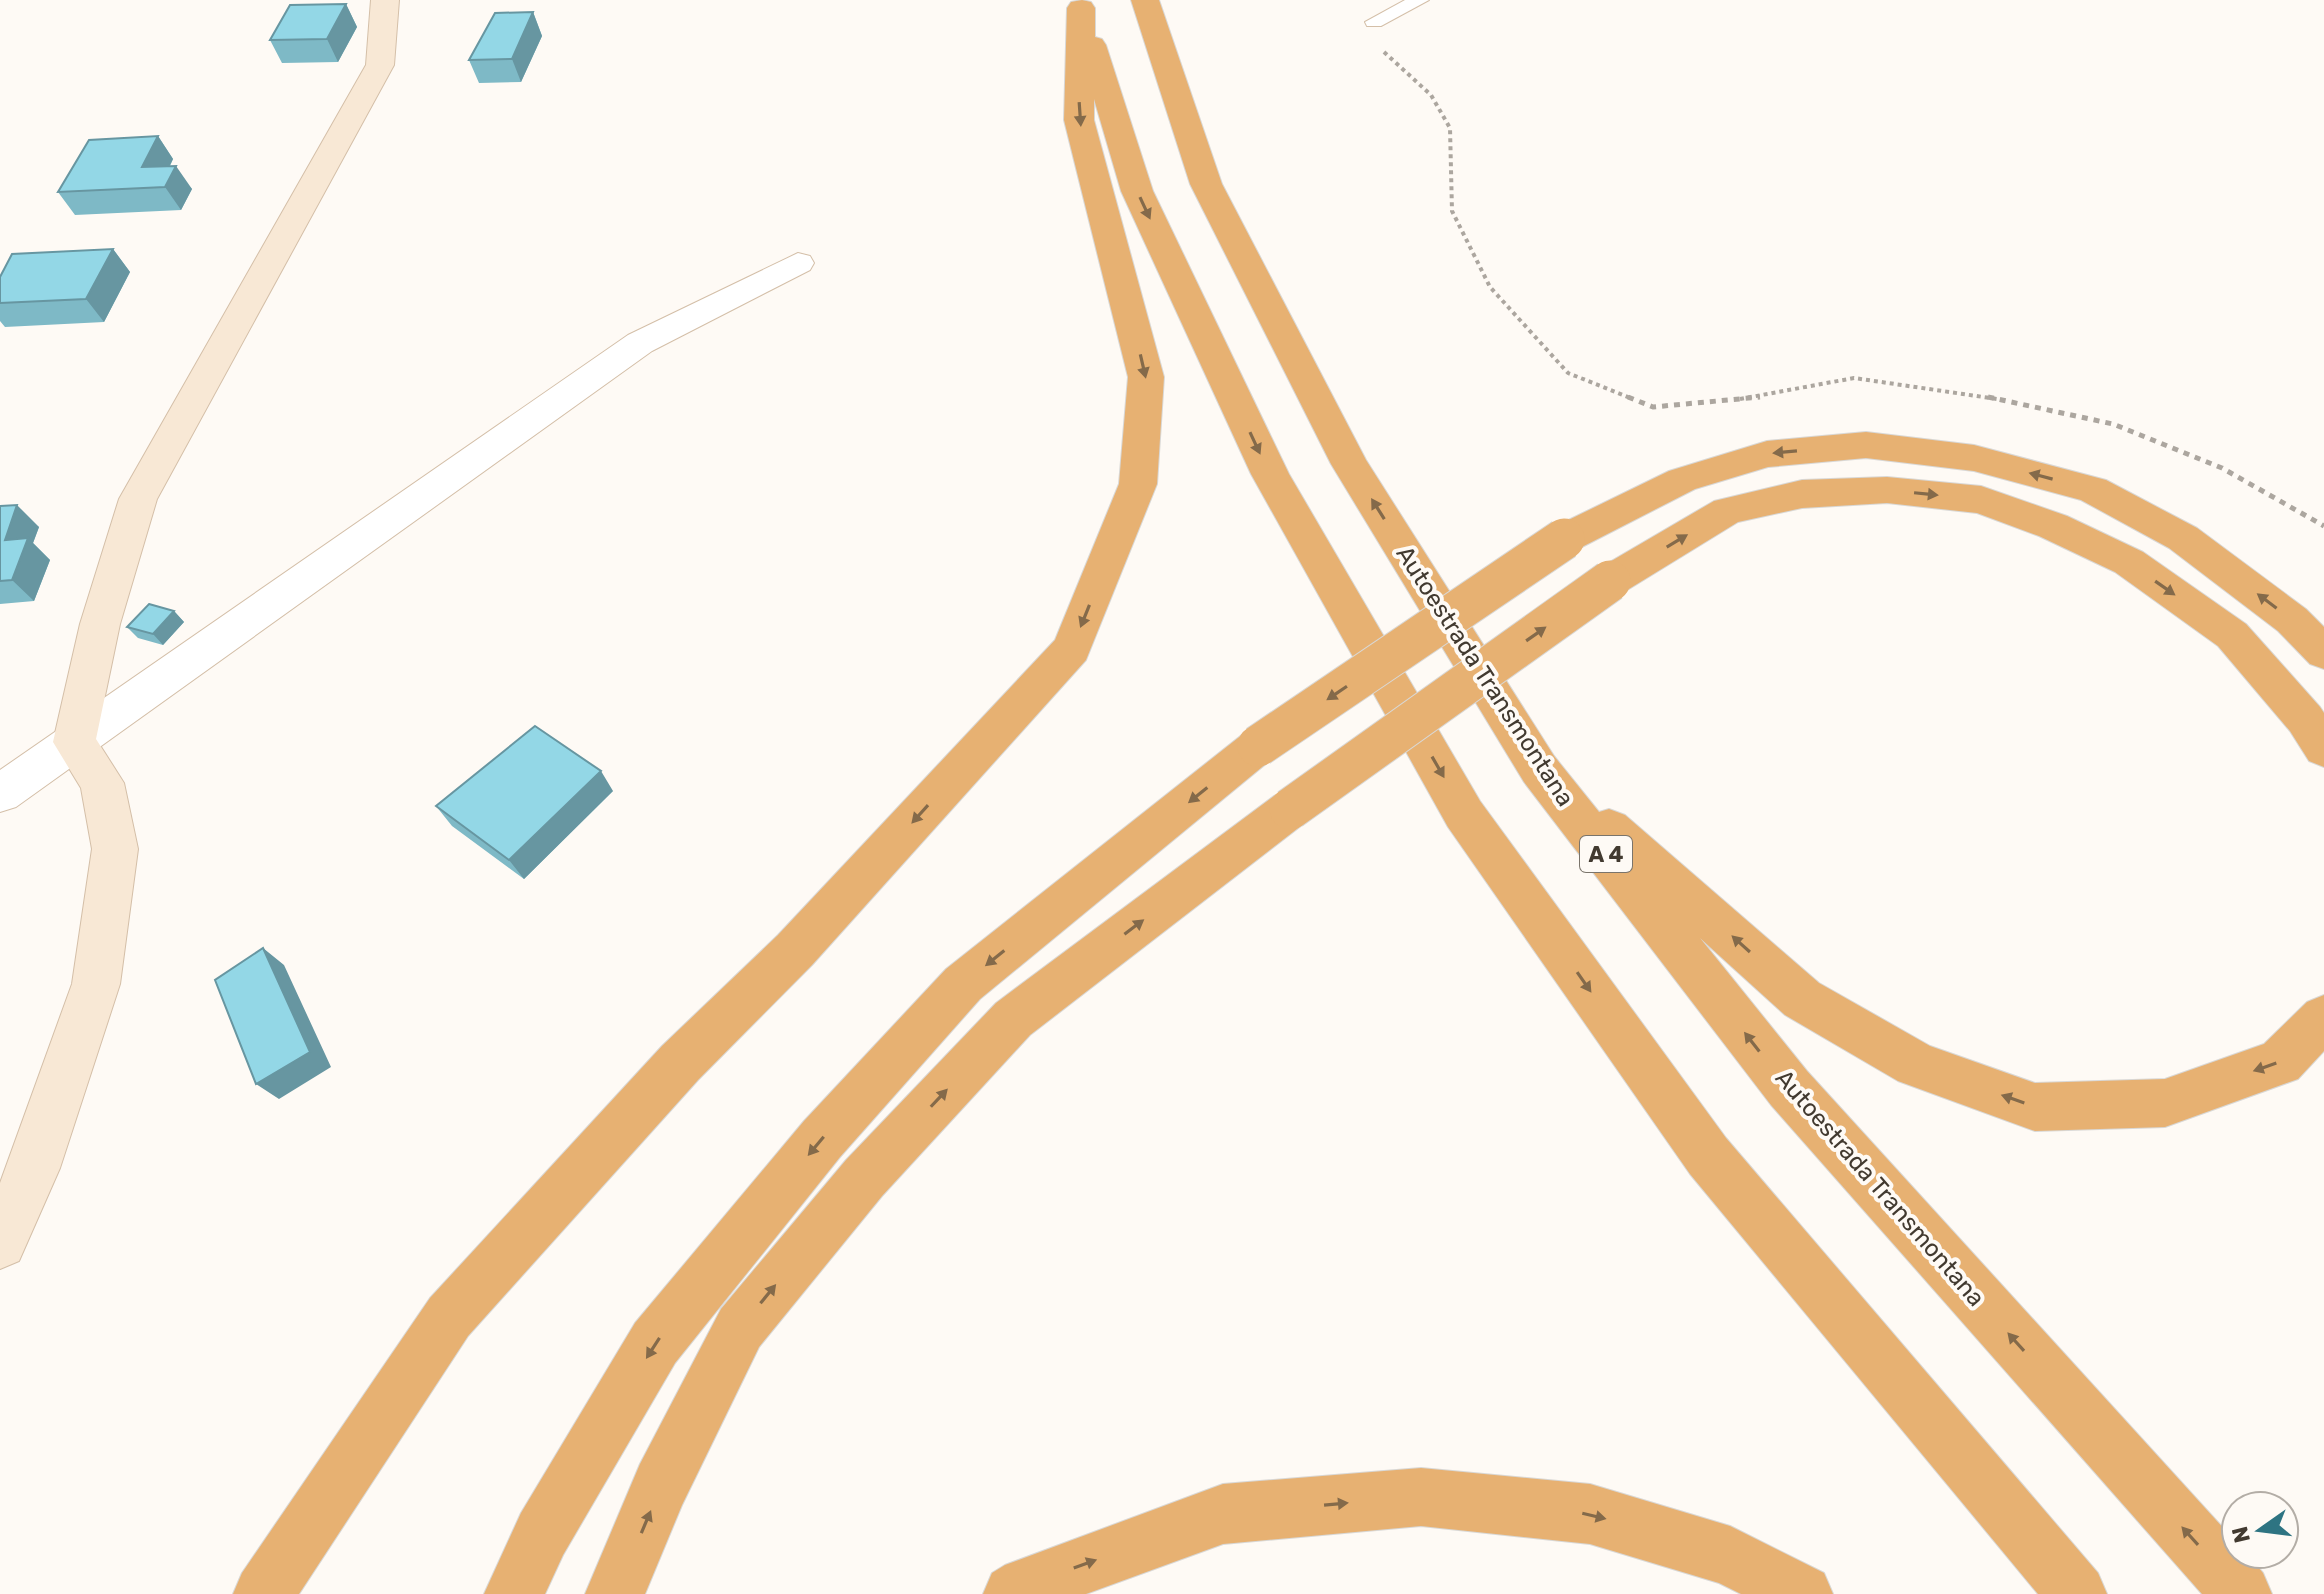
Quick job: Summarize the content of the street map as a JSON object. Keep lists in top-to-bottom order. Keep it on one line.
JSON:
{"streets":{"highway":["Autoestrada Transmontana","A 4"]},"north":"left"}
